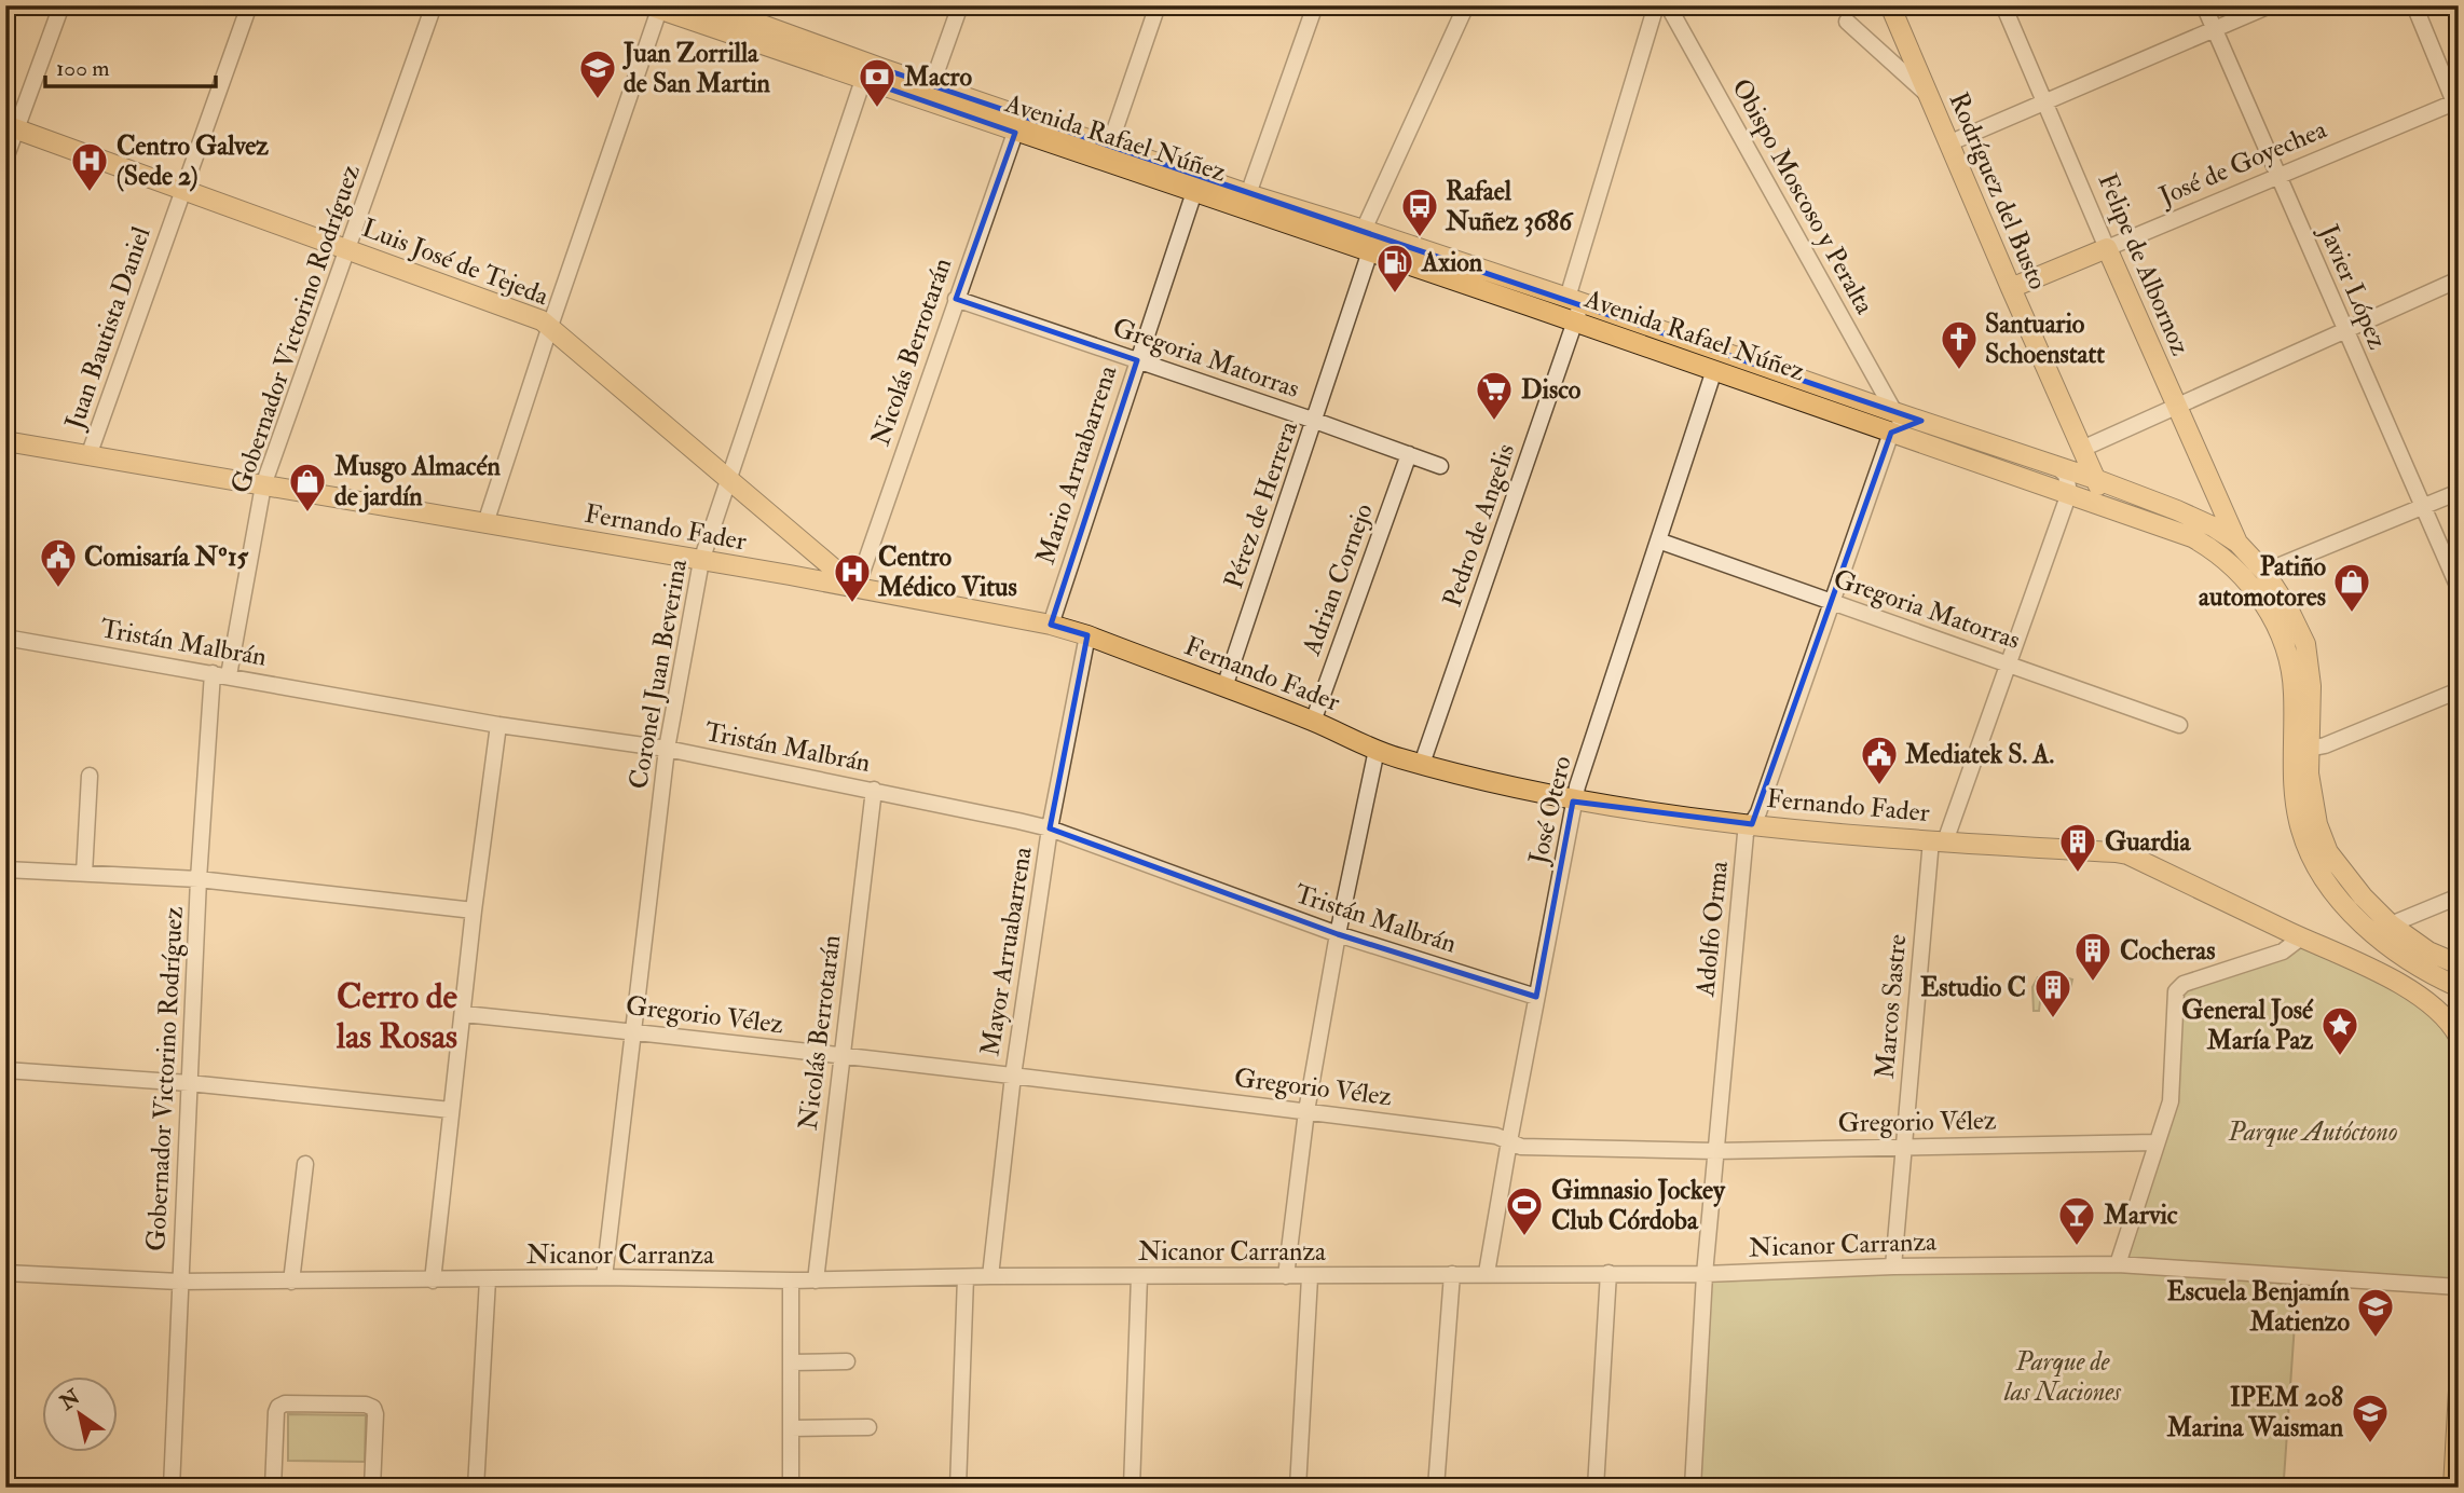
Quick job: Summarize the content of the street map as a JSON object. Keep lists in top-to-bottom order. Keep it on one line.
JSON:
{"streets":{"main road":["Avenida Rafael Núñez","José de Goyechea","Rodríguez del Busto","Luis José de Tejeda","Felipe de Albornoz","Fernando Fader"],"street":["Obispo Moscoso y Peralta","Javier López","Juan Bautista Daniel","Gobernador Victorino Rodríguez","Nicolás Berrotarán","Gregoria Matorras","Mario Arruabarrena","Pérez de Herrera","Pedro de Angelis","Adrian Cornejo","Tristán Malbrán","Coronel Juan Beverina","José Otero","Adolfo Orma","Mayor Arruabarrena","Marcos Sastre","Gregorio Vélez","Nicanor Carranza"]},"crossings":[["Avenida Rafael Núñez","Rodríguez del Busto"],["Avenida Rafael Núñez","Obispo Moscoso y Peralta"],["Avenida Rafael Núñez","Felipe de Albornoz"],["Avenida Rafael Núñez","Nicolás Berrotarán"],["Avenida Rafael Núñez","Mario Arruabarrena"],["Avenida Rafael Núñez","Pérez de Herrera"],["Avenida Rafael Núñez","Pedro de Angelis"],["Avenida Rafael Núñez","Coronel Juan Beverina"],["Avenida Rafael Núñez","José Otero"],["Avenida Rafael Núñez","Adolfo Orma"],["Avenida Rafael Núñez","Marcos Sastre"],["José de Goyechea","Rodríguez del Busto"],["José de Goyechea","Felipe de Albornoz"],["José de Goyechea","Javier López"],["Luis José de Tejeda","Juan Bautista Daniel"],["Luis José de Tejeda","Gobernador Victorino Rodríguez"],["Luis José de Tejeda","Nicolás Berrotarán"],["Luis José de Tejeda","Fernando Fader"],["Luis José de Tejeda","Coronel Juan Beverina"],["Juan Bautista Daniel","Fernando Fader"],["Gobernador Victorino Rodríguez","Fernando Fader"],["Gobernador Victorino Rodríguez","Tristán Malbrán"],["Gobernador Victorino Rodríguez","Nicanor Carranza"],["Nicolás Berrotarán","Gregoria Matorras"],["Nicolás Berrotarán","Fernando Fader"],["Nicolás Berrotarán","Tristán Malbrán"],["Nicolás Berrotarán","Gregorio Vélez"],["Nicolás Berrotarán","Nicanor Carranza"],["Gregoria Matorras","Mario Arruabarrena"],["Gregoria Matorras","Pérez de Herrera"],["Gregoria Matorras","Adrian Cornejo"],["Gregoria Matorras","José Otero"],["Gregoria Matorras","Adolfo Orma"],["Gregoria Matorras","Marcos Sastre"],["Mario Arruabarrena","Fernando Fader"],["Pérez de Herrera","Fernando Fader"],["Pedro de Angelis","Fernando Fader"],["Fernando Fader","Adrian Cornejo"],["Fernando Fader","Coronel Juan Beverina"],["Fernando Fader","José Otero"],["Fernando Fader","Adolfo Orma"],["Fernando Fader","Mayor Arruabarrena"],["Fernando Fader","Marcos Sastre"],["Tristán Malbrán","Coronel Juan Beverina"],["Tristán Malbrán","José Otero"],["Tristán Malbrán","Mayor Arruabarrena"],["Coronel Juan Beverina","Gregorio Vélez"],["Coronel Juan Beverina","Nicanor Carranza"],["José Otero","Gregorio Vélez"],["José Otero","Nicanor Carranza"],["Adolfo Orma","Gregorio Vélez"],["Adolfo Orma","Nicanor Carranza"],["Mayor Arruabarrena","Gregorio Vélez"],["Mayor Arruabarrena","Nicanor Carranza"],["Marcos Sastre","Gregorio Vélez"],["Marcos Sastre","Nicanor Carranza"]],"districts":["Cerro de las Rosas"],"parks":["Parque Autóctono","Parque de las Naciones"],"places":{"school or university":["Juan Zorrilla de San Martin","Escuela Benjamín Matienzo","IPEM 208 Marina Waisman"],"bank":["Macro"],"hospital":["Centro Galvez (Sede 2)","Centro Médico Vitus"],"bus stop":["Rafael Nuñez 3686"],"fuel station":["Axion"],"church":["Santuario Schoenstatt"],"supermarket":["Disco"],"shop":["Musgo Almacén de jardín","Patiño automotores"],"public building":["Comisaría Nº15","Mediatek S. A."],"building":["Guardia","Cocheras","Estudio C"],"place":["General José María Paz"],"sports":["Gimnasio Jockey Club Córdoba"],"bar":["Marvic"]},"scale_bar":"100 m","north":"top left"}
